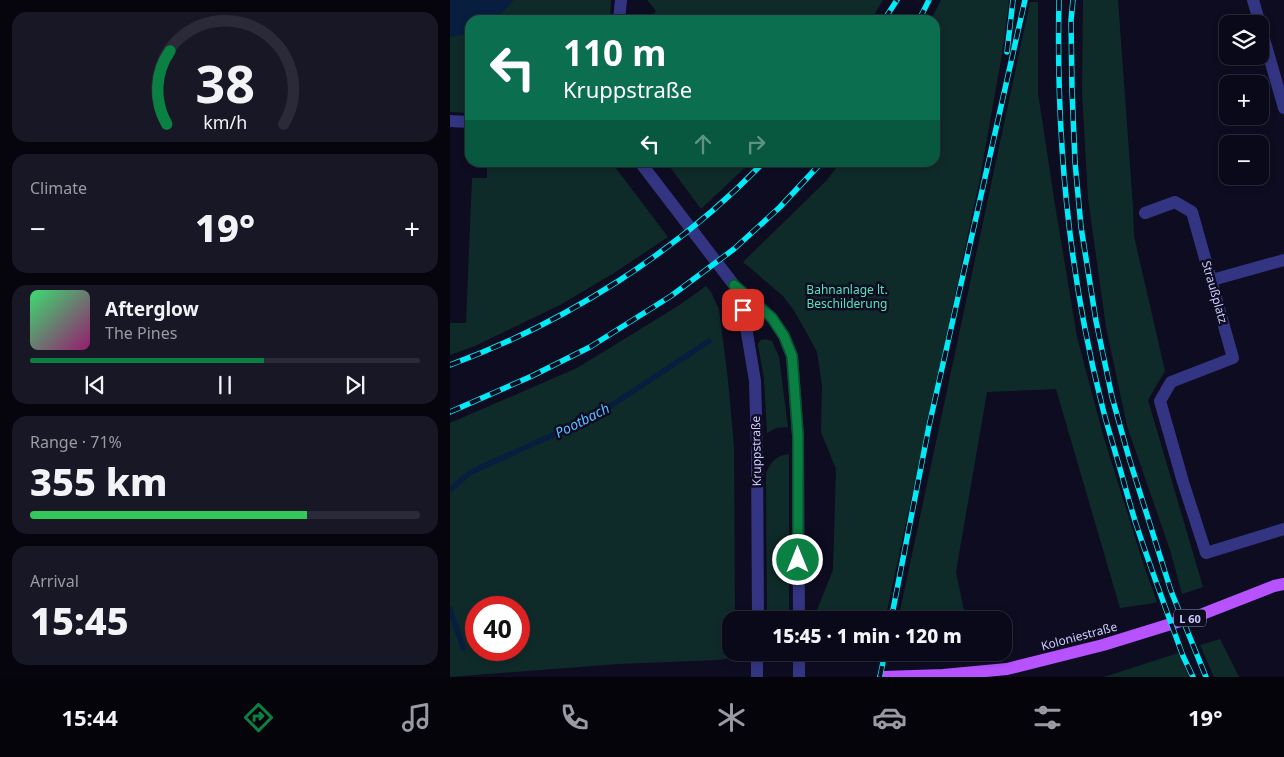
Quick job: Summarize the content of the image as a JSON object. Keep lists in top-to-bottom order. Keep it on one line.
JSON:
{"streets":{"main road":["L 60","Koloniestraße"],"street":["Straußplatz","Kruppstraße"]},"water":["Pootbach"],"parks":["Bahnanlage lt. Beschilderung"],"page":{"map_buttons":["+","−"],"turn":["110 m","Kruppstraße"],"tile":["Climate",["Range · 71%","355 km"],["Arrival","15:45"]],"heat":["−","19°","+"],"song":["Afterglow","The Pines"],"limit":"40","trip":"15:45 · 1 min · 120 m","tabs":["15:44","19°"],"gauge":["38","km/h"]}}
